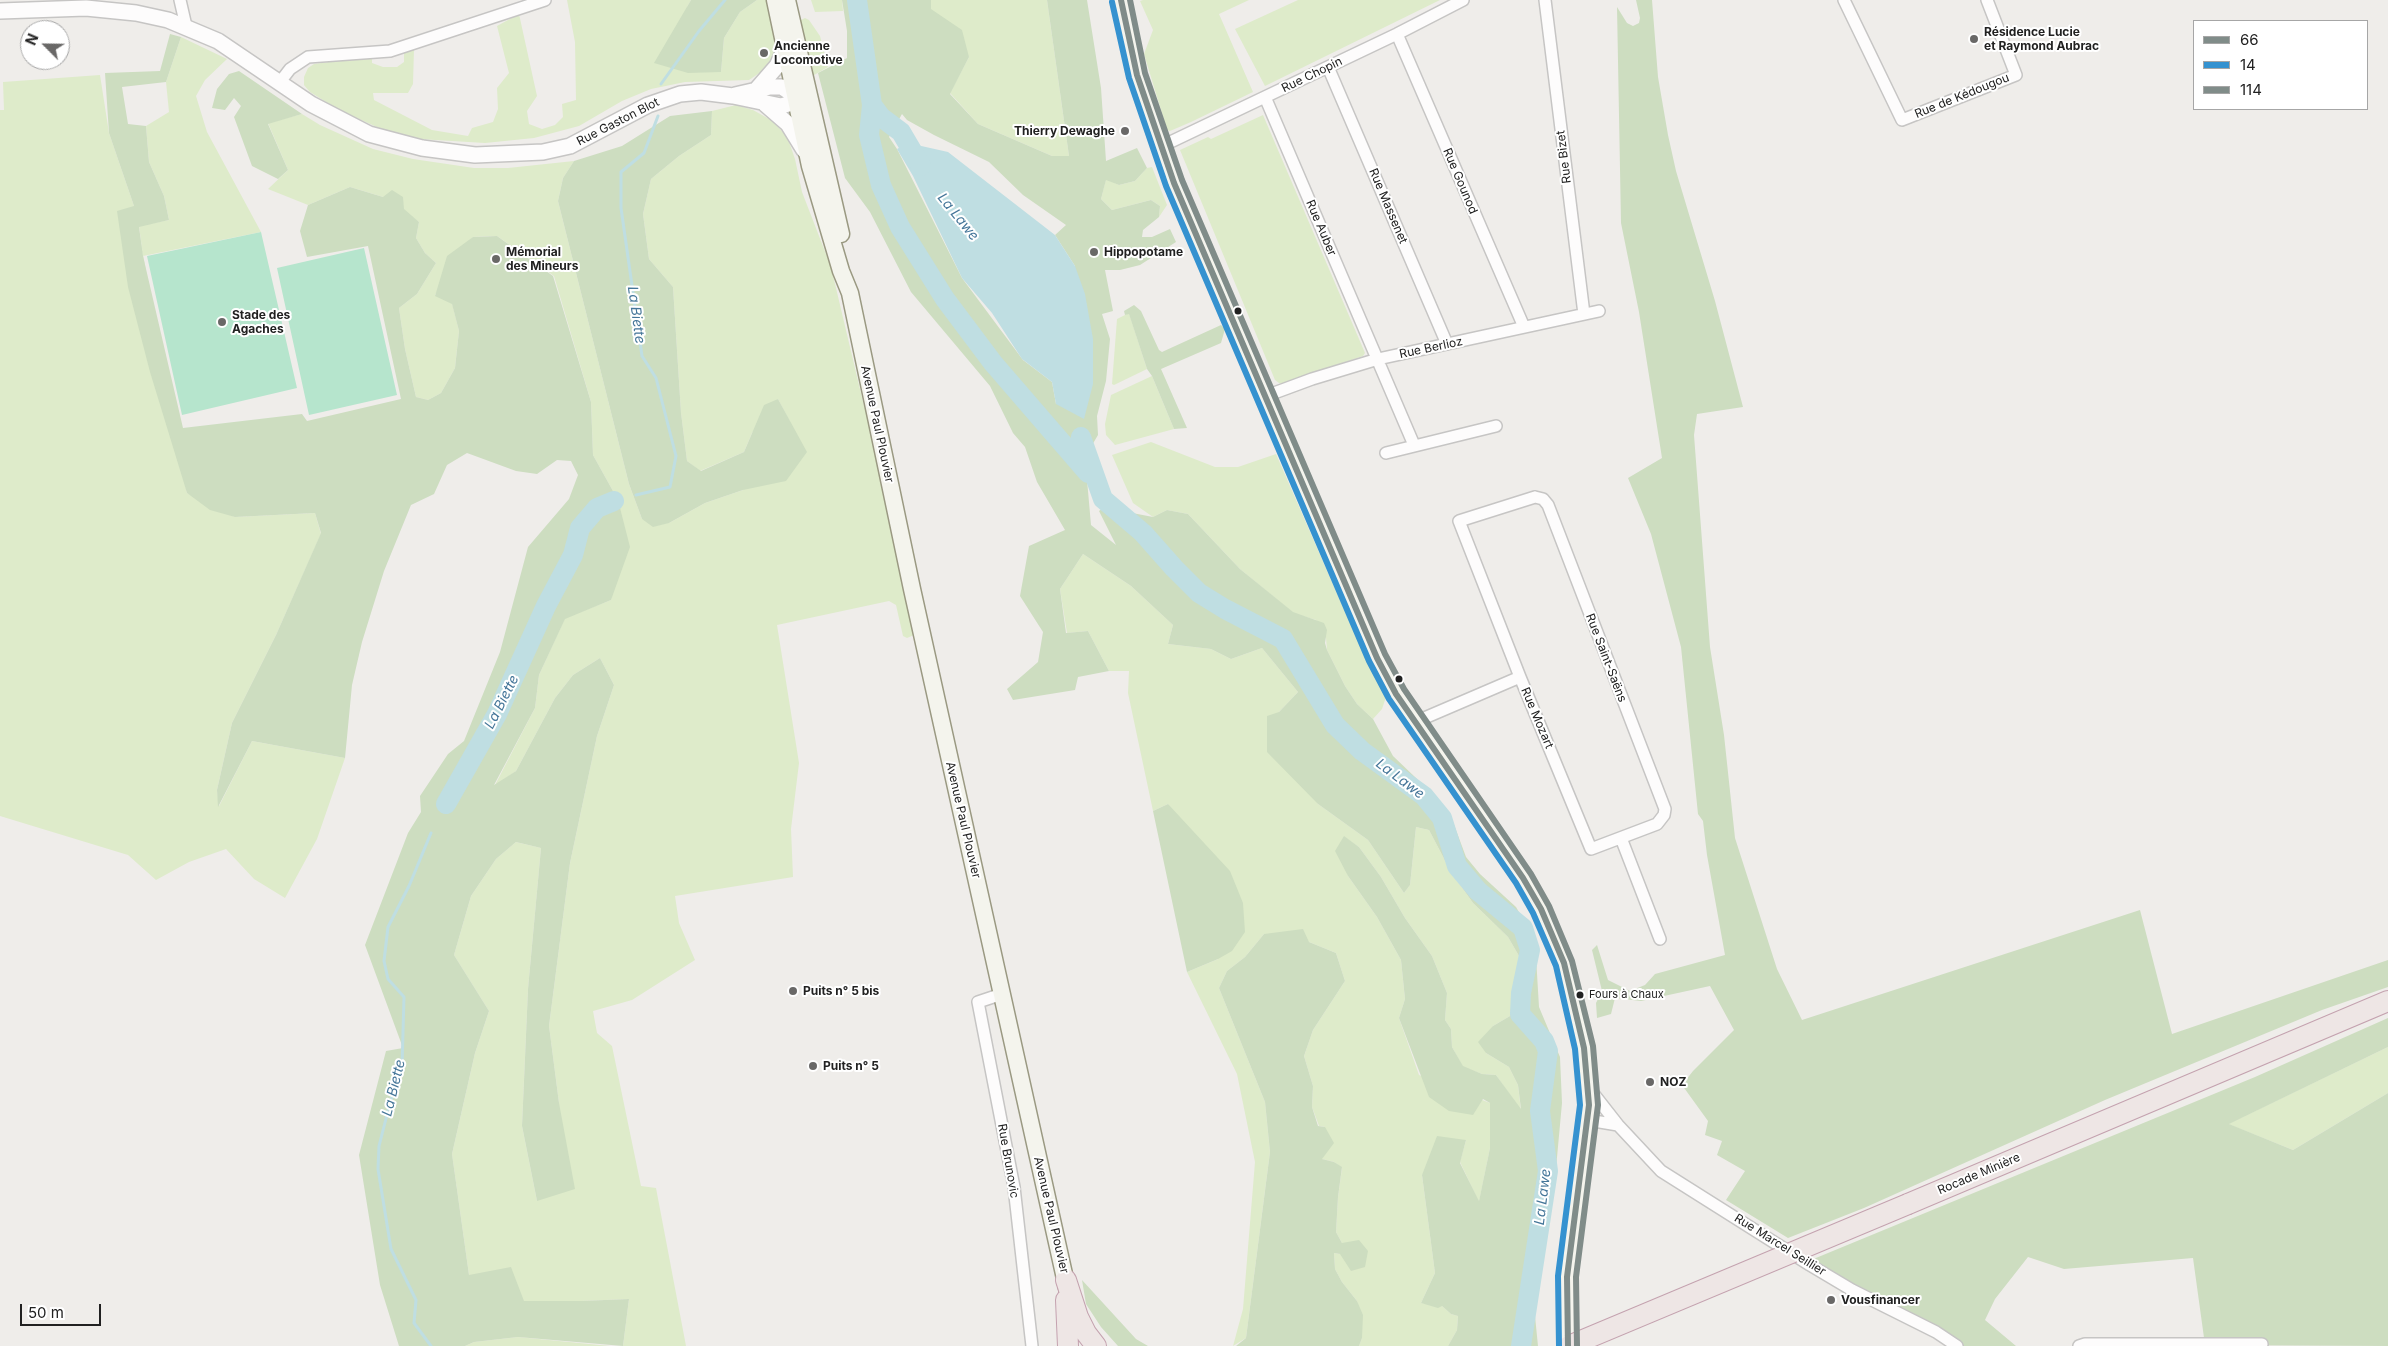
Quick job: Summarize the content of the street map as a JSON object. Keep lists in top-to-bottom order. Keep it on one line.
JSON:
{"streets":{"highway":["Rocade Minière"],"main road":["Avenue Paul Plouvier"],"street":["Rue Chopin","Rue de Kédougou","Rue Gaston Blot","Rue Bizet","Rue Gounod","Rue Massenet","Rue Auber","Rue Berlioz","Rue Saint-Saëns","Rue Mozart","Rue Brunovic","Rue Marcel Seillier"]},"crossings":[["Rue Chopin","Rue Gounod"],["Rue Chopin","Rue Massenet"],["Rue Chopin","Rue Auber"],["Rue Gaston Blot","Avenue Paul Plouvier"],["Rue Bizet","Rue Berlioz"],["Rue Gounod","Rue Berlioz"],["Rue Massenet","Rue Berlioz"],["Rue Auber","Rue Berlioz"],["Avenue Paul Plouvier","Rue Brunovic"],["Rue Saint-Saëns","Rue Mozart"]],"water":["La Lawe","La Biette"],"places":["Résidence Lucie et Raymond Aubrac","Ancienne Locomotive","Thierry Dewaghe","Hippopotame","Mémorial des Mineurs","Stade des Agaches","Puits n° 5 bis","Fours à Chaux","Puits n° 5","NOZ","Vousfinancer"],"lines":["transit line 66","transit line 114","transit line 14"],"legend":["66","14","114"],"scale_bar":"50 m","north":"top left"}
